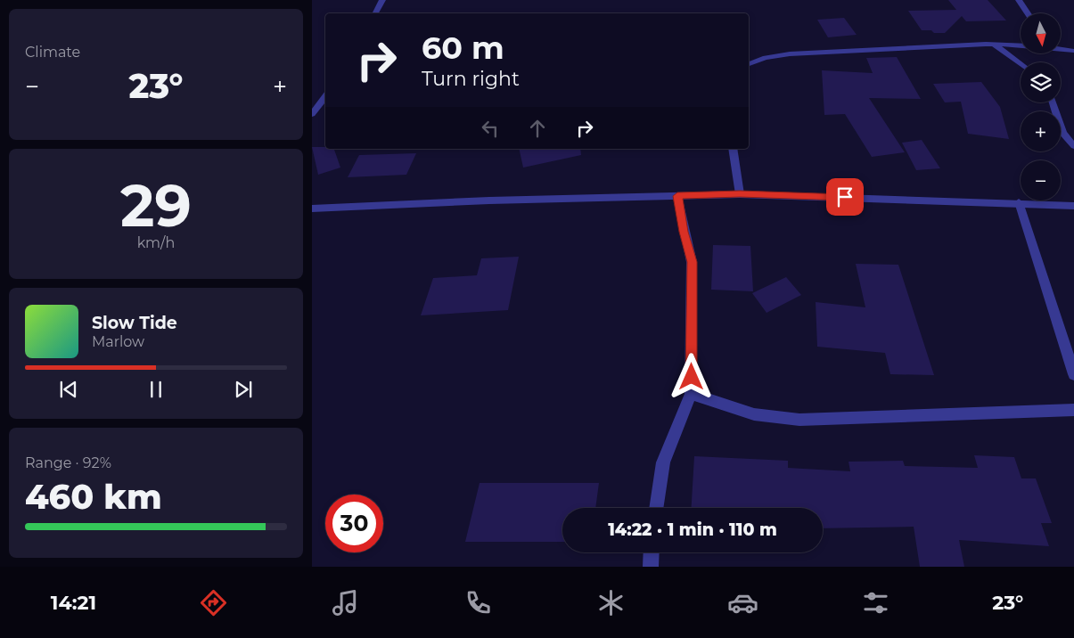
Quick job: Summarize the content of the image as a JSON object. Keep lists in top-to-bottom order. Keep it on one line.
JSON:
{"north":"bottom","page":{"tile":["Climate",["29","km/h"],["Range · 92%","460 km"]],"map_buttons":["+","−"],"turn":["60 m","Turn right"],"heat":["−","23°","+"],"song":["Slow Tide","Marlow"],"limit":"30","trip":"14:22 · 1 min · 110 m","tabs":["14:21","23°"]}}
